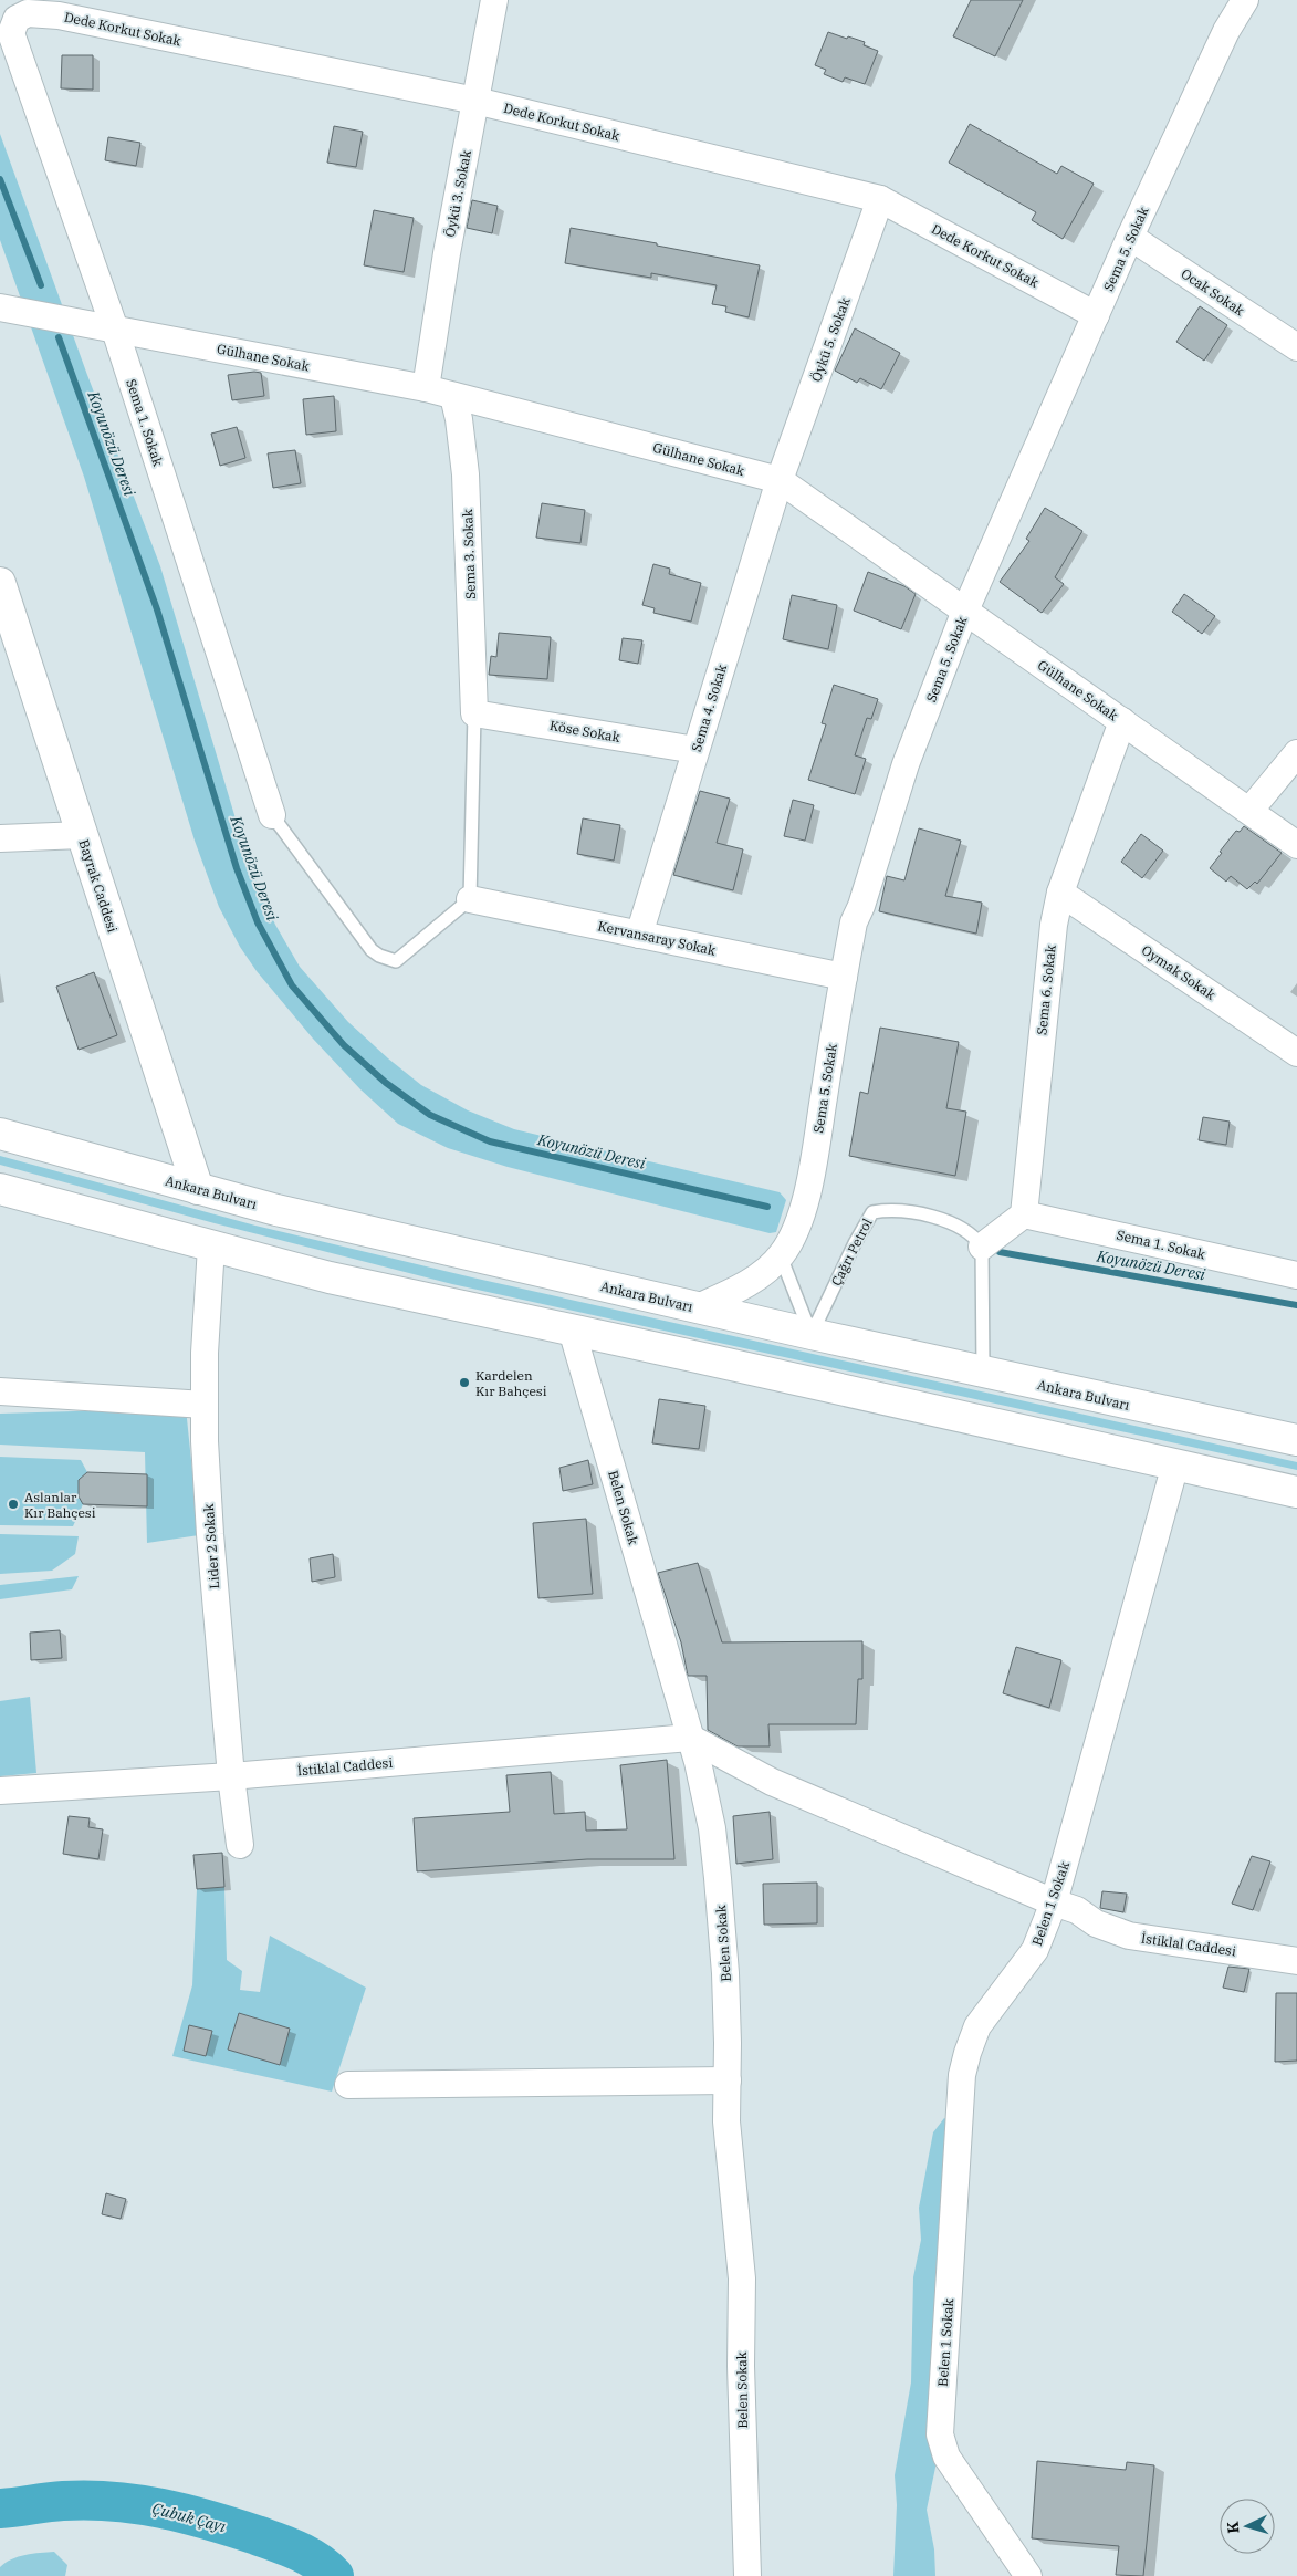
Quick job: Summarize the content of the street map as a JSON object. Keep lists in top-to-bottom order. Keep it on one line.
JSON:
{"streets":{"main road":["Bayrak Caddesi","Ankara Bulvarı"],"street":["Dede Korkut Sokak","Öykü 3. Sokak","Sema 5. Sokak","Ocak Sokak","Öykü 5. Sokak","Gülhane Sokak","Sema 1. Sokak","Sema 3. Sokak","Sema 4. Sokak","Köse Sokak","Kervansaray Sokak","Oymak Sokak","Sema 6. Sokak","Belen Sokak","Lider 2 Sokak","İstiklal Caddesi","Belen 1 Sokak"],"lane":["Çağrı Petrol"]},"crossings":[["Dede Korkut Sokak","Öykü 3. Sokak"],["Dede Korkut Sokak","Sema 5. Sokak"],["Dede Korkut Sokak","Öykü 5. Sokak"],["Dede Korkut Sokak","Sema 1. Sokak"],["Öykü 3. Sokak","Gülhane Sokak"],["Sema 5. Sokak","Ocak Sokak"],["Sema 5. Sokak","Gülhane Sokak"],["Sema 5. Sokak","Kervansaray Sokak"],["Sema 5. Sokak","Ankara Bulvarı"],["Öykü 5. Sokak","Gülhane Sokak"],["Öykü 5. Sokak","Sema 4. Sokak"],["Gülhane Sokak","Sema 1. Sokak"],["Gülhane Sokak","Sema 3. Sokak"],["Gülhane Sokak","Sema 4. Sokak"],["Gülhane Sokak","Sema 6. Sokak"],["Sema 1. Sokak","Sema 6. Sokak"],["Sema 3. Sokak","Köse Sokak"],["Sema 4. Sokak","Köse Sokak"],["Sema 4. Sokak","Kervansaray Sokak"],["Bayrak Caddesi","Ankara Bulvarı"],["Oymak Sokak","Sema 6. Sokak"],["Ankara Bulvarı","Çağrı Petrol"],["Belen Sokak","İstiklal Caddesi"],["Lider 2 Sokak","İstiklal Caddesi"],["İstiklal Caddesi","Belen 1 Sokak"]],"water":["Koyunözü Deresi","Çubuk Çayı"],"places":["Kardelen Kır Bahçesi","Aslanlar Kır Bahçesi"],"north":"left"}
